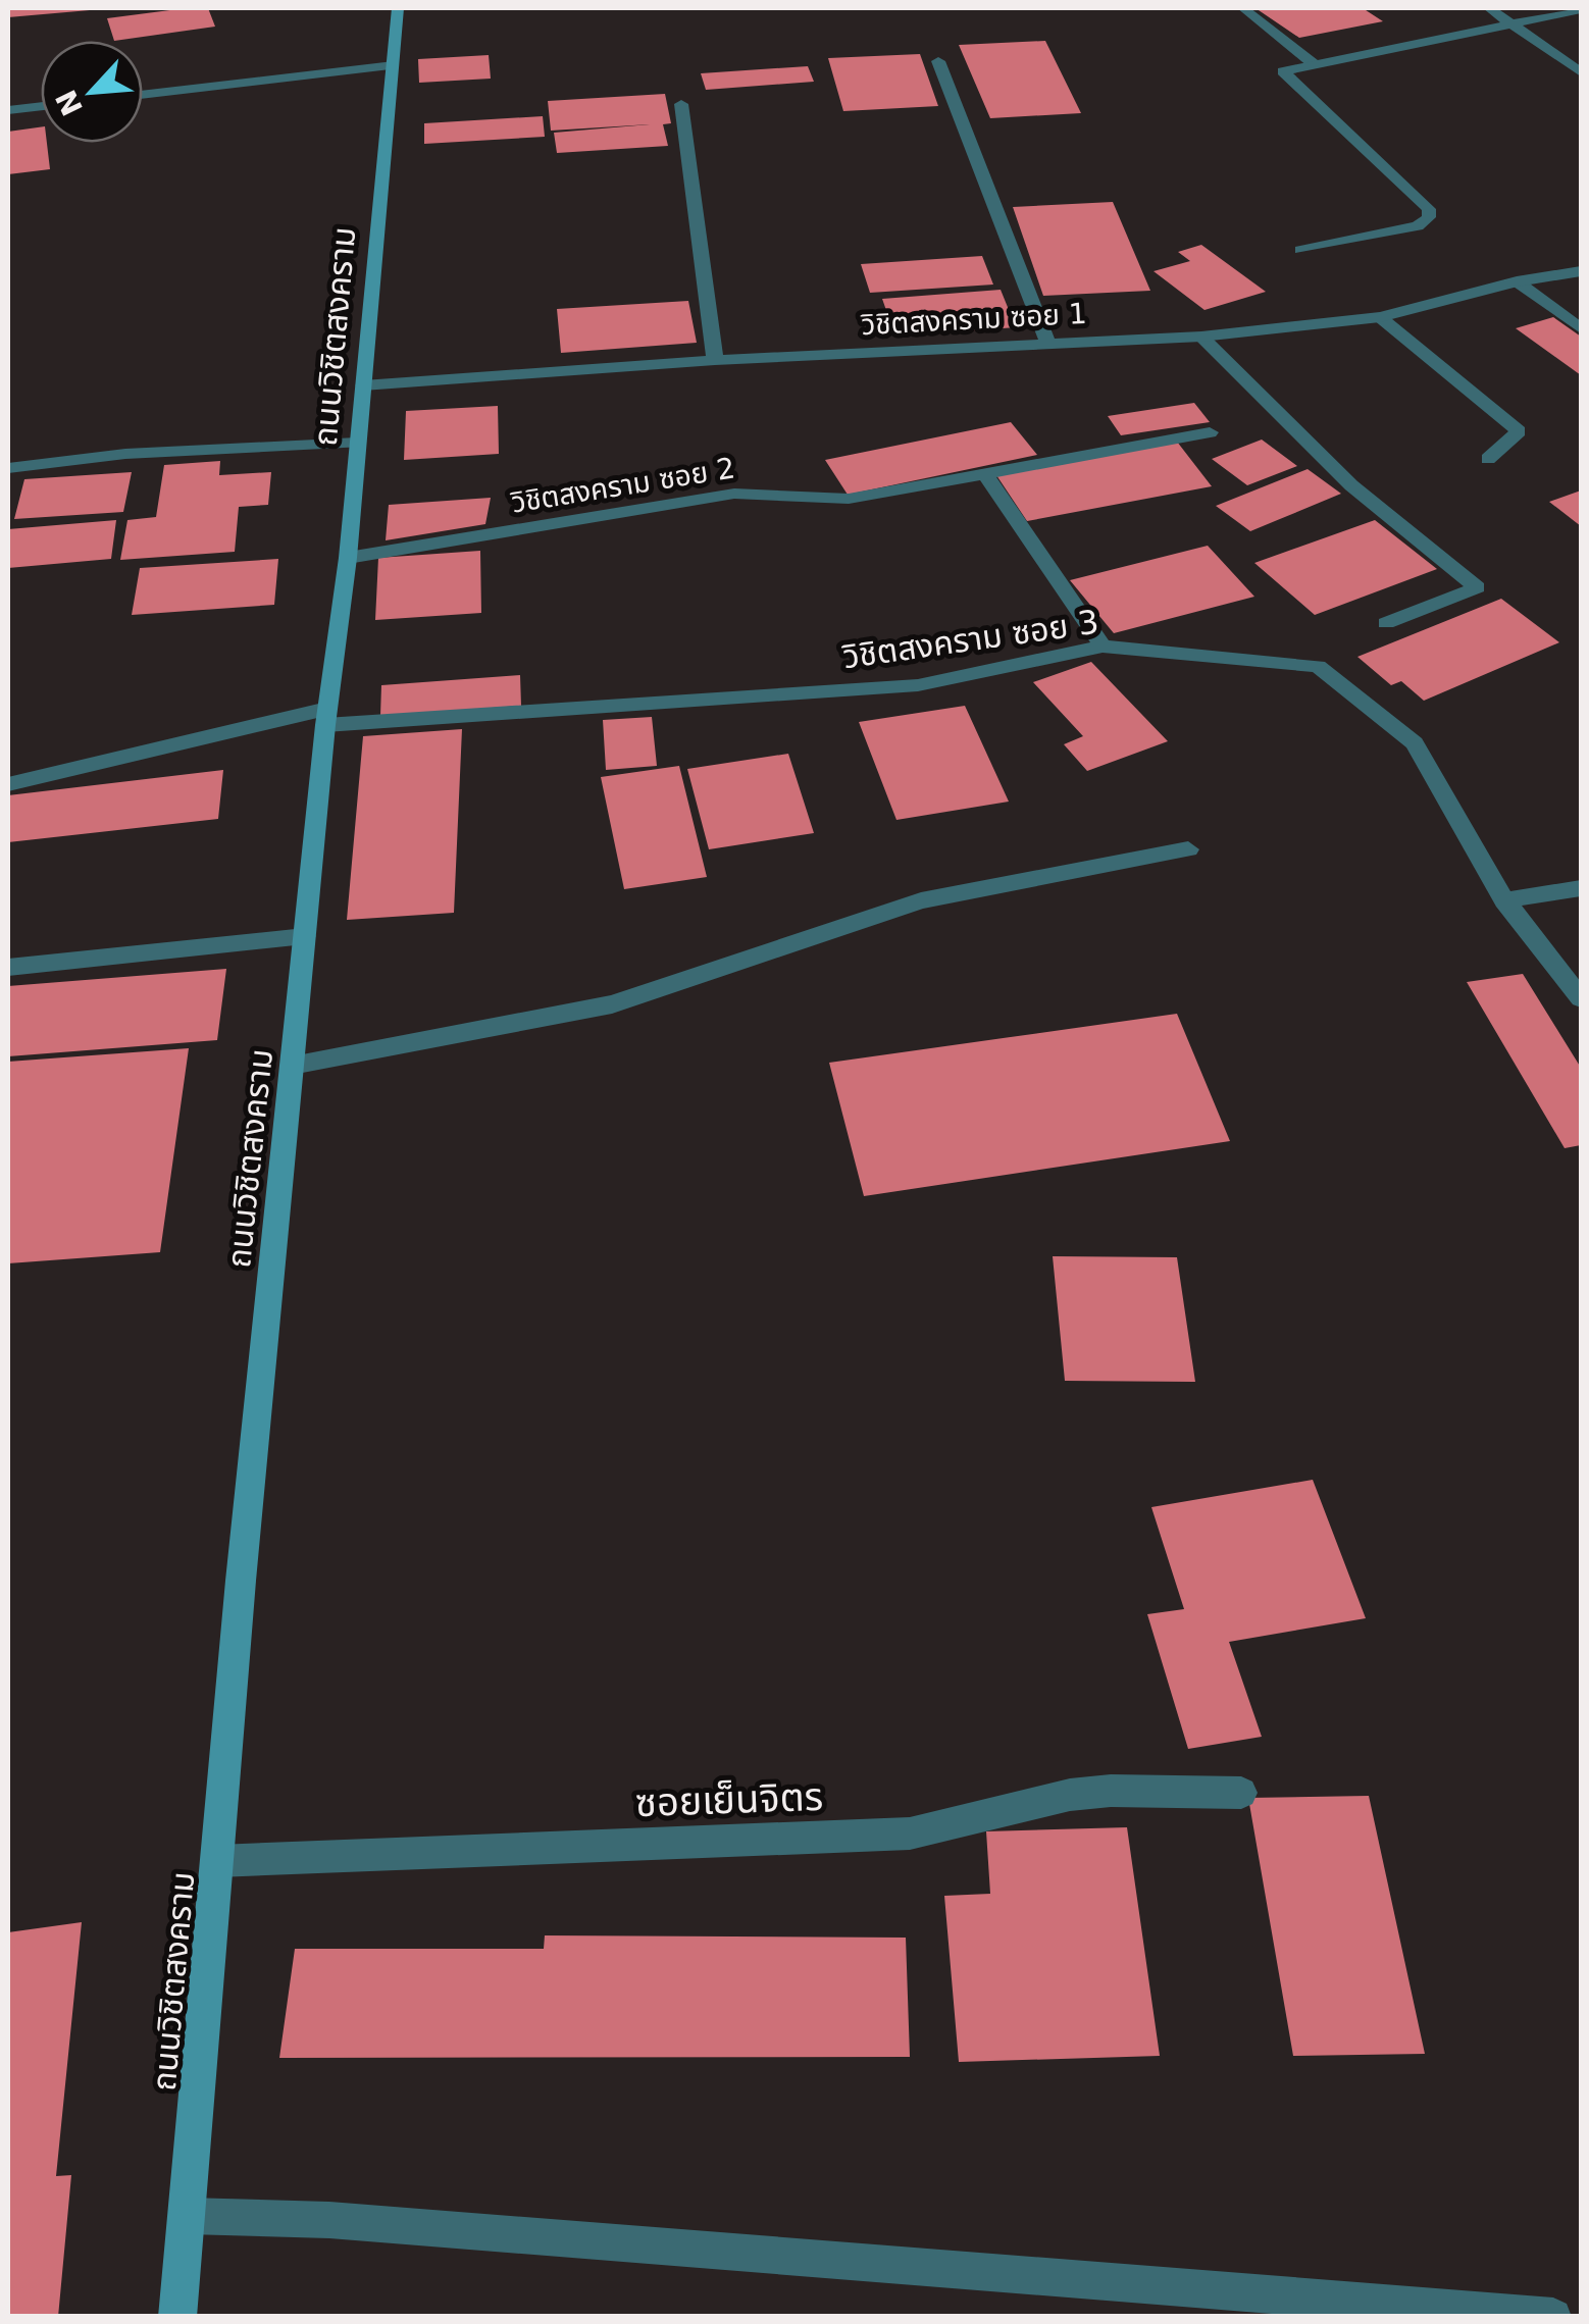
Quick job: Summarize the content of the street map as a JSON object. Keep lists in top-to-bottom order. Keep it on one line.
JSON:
{"streets":{"street":["วิชิตสงคราม ซอย 1","ถนนวิชิตสงคราม","วิชิตสงคราม ซอย 2","วิชิตสงคราม ซอย 3","ซอยเย็นจิตร"]},"crossings":[["วิชิตสงคราม ซอย 1","ถนนวิชิตสงคราม"],["ถนนวิชิตสงคราม","วิชิตสงคราม ซอย 2"],["ถนนวิชิตสงคราม","วิชิตสงคราม ซอย 3"],["ถนนวิชิตสงคราม","ซอยเย็นจิตร"]],"north":"bottom left"}
